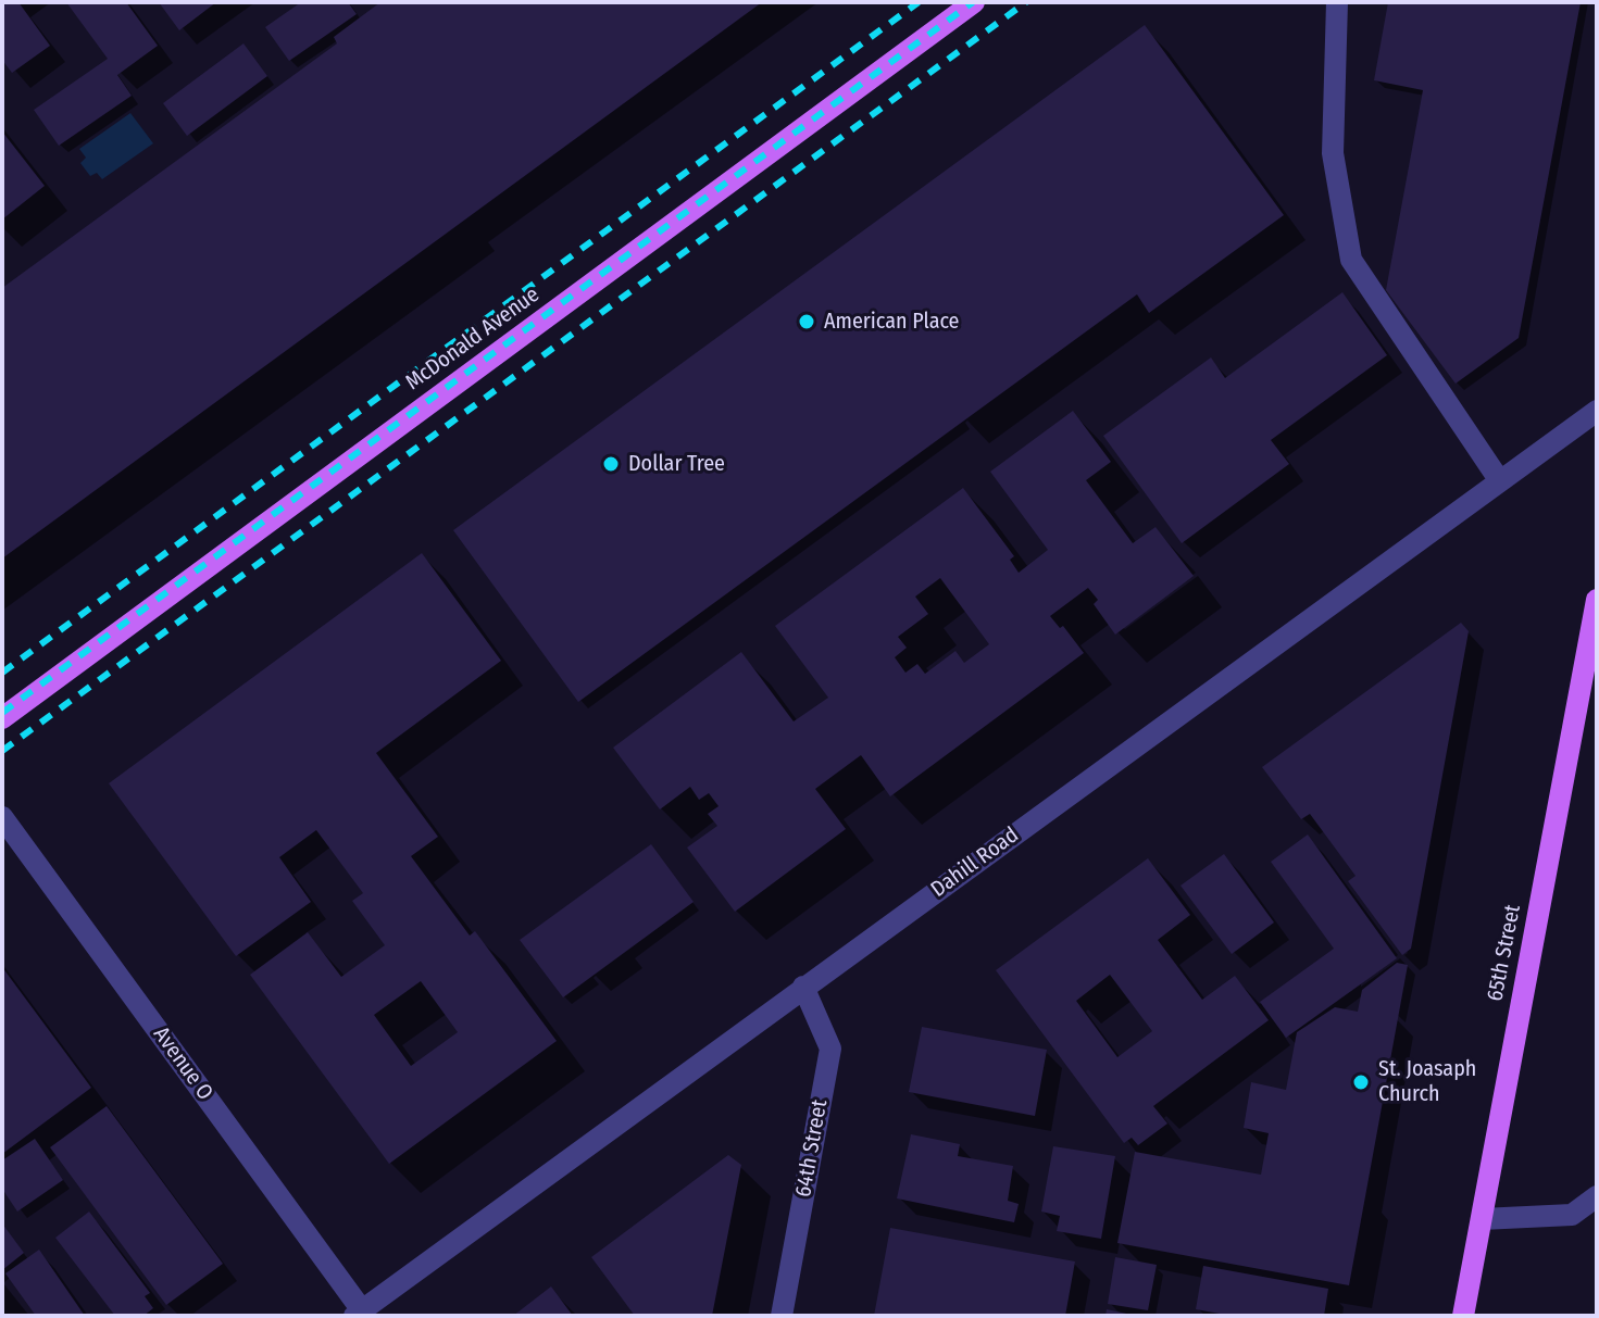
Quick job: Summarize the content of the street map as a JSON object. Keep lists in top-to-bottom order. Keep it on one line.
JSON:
{"streets":{"main road":["McDonald Avenue","65th Street"],"street":["Dahill Road","Avenue O","64th Street"]},"crossings":[["Dahill Road","Avenue O"],["Dahill Road","64th Street"]],"places":["American Place","Dollar Tree","St. Joasaph Church"]}
